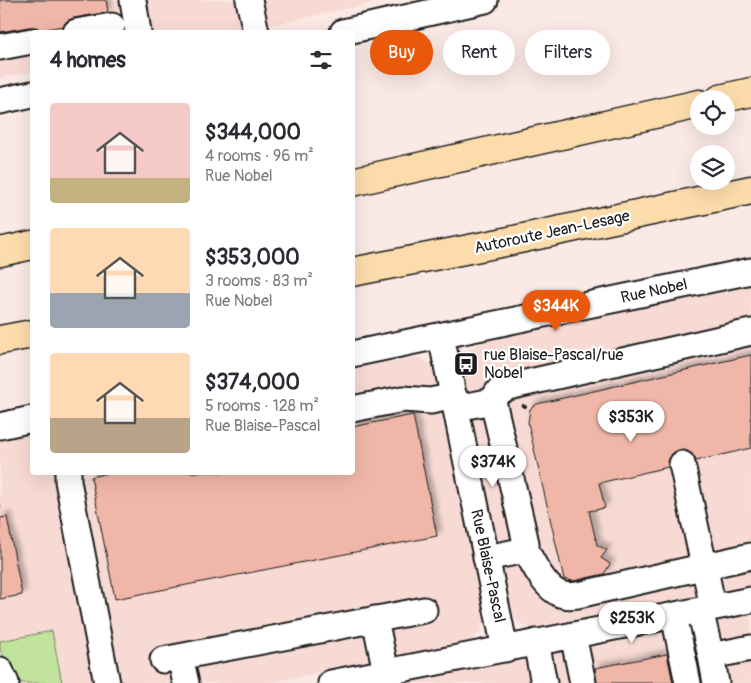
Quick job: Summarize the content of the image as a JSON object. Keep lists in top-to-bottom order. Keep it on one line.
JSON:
{"streets":{"highway":["Autoroute Jean-Lesage"],"street":["Rue Nobel","Rue Blaise-Pascal"]},"crossings":[["Rue Nobel","Rue Blaise-Pascal"]],"places":{"bus stop":["rue Blaise-Pascal/rue Nobel"]},"page":{"chip":["Buy","Rent","Filters"],"heading":"4 homes","list":[{"name":"$344,000","note":"4 rooms · 96 m² · Rue Nobel"},{"name":"$353,000","note":"3 rooms · 83 m² · Rue Nobel"},{"name":"$374,000","note":"5 rooms · 128 m² · Rue Blaise-Pascal"}],"price":["$344K","$353K","$374K","$253K"]}}
